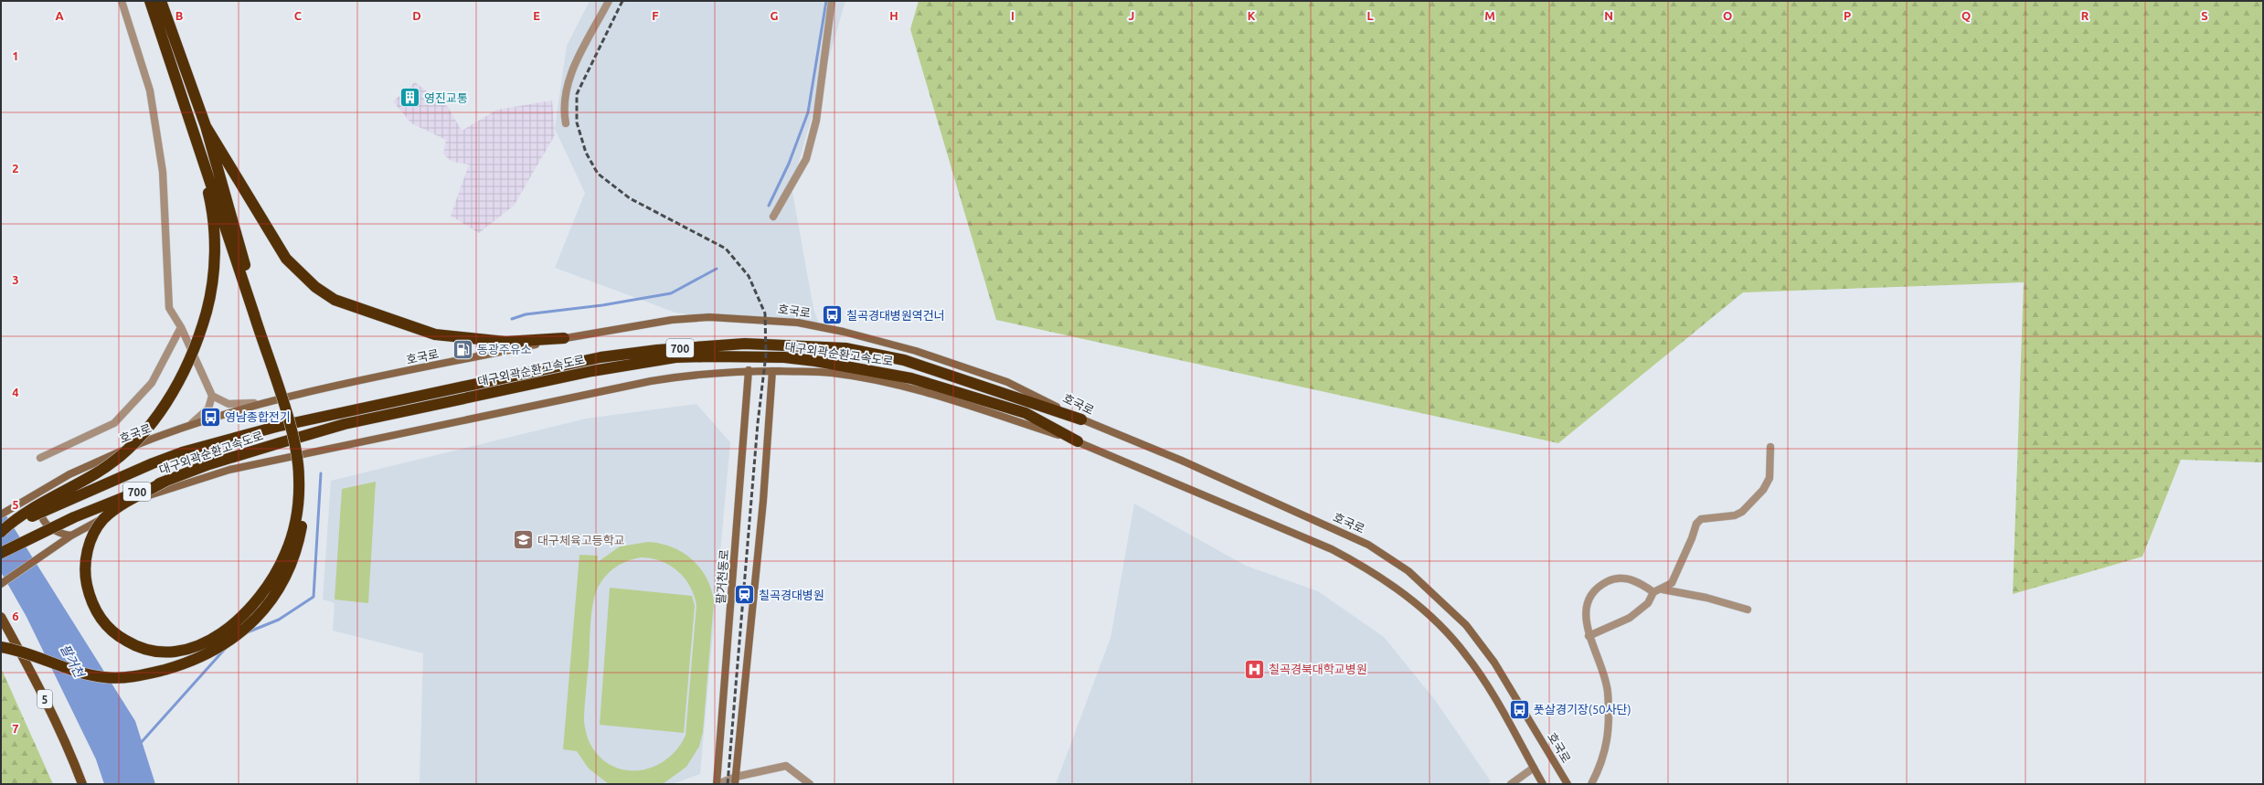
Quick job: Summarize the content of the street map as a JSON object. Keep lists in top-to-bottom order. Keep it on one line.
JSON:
{"streets":{"highway":["700","대구외곽순환고속도로"],"main road":["호국로","팔거천동로","5"]},"crossings":[["호국로","대구외곽순환고속도로"]],"water":["팔거천"],"places":{"building":["영진교통"],"bus stop":["칠곡경대병원역건너","영남종합전기","풋살경기장(50사단)"],"fuel station":["동광주유소"],"school or university":["대구체육고등학교"],"station":["칠곡경대병원"],"hospital":["칠곡경북대학교병원"]},"grid":{"columns":["A","B","C","D","E","F","G","H","I","J","K","L","M","N","O","P","Q","R","S"],"rows":["1","2","3","4","5","6","7"]}}
